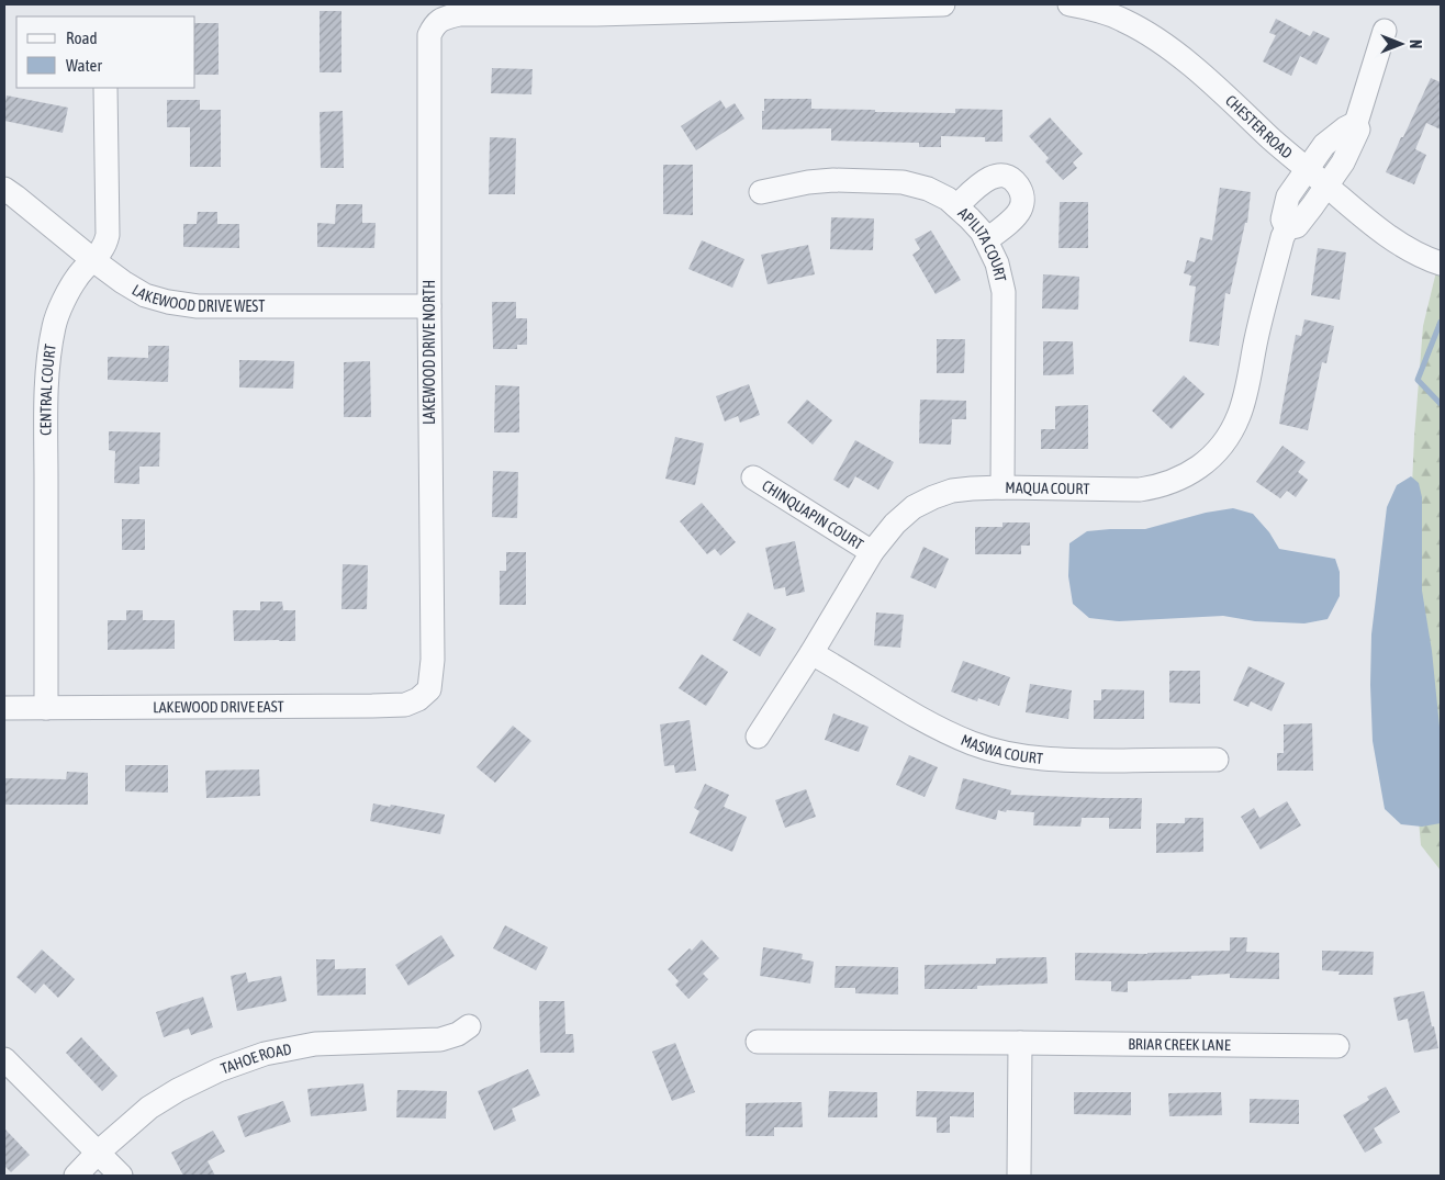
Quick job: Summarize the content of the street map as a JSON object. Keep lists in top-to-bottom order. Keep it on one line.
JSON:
{"streets":{"street":["CHESTER ROAD","APILITA COURT","LAKEWOOD DRIVE WEST","LAKEWOOD DRIVE NORTH","CENTRAL COURT","MAQUA COURT","CHINQUAPIN COURT","LAKEWOOD DRIVE EAST","MASWA COURT","BRIAR CREEK LANE","TAHOE ROAD"]},"crossings":[["CHESTER ROAD","MAQUA COURT"],["APILITA COURT","MAQUA COURT"],["LAKEWOOD DRIVE WEST","LAKEWOOD DRIVE NORTH"],["LAKEWOOD DRIVE WEST","CENTRAL COURT"],["LAKEWOOD DRIVE NORTH","LAKEWOOD DRIVE EAST"],["CENTRAL COURT","LAKEWOOD DRIVE EAST"],["MAQUA COURT","CHINQUAPIN COURT"],["MAQUA COURT","MASWA COURT"]],"legend":["Road","Water"],"north":"right"}
